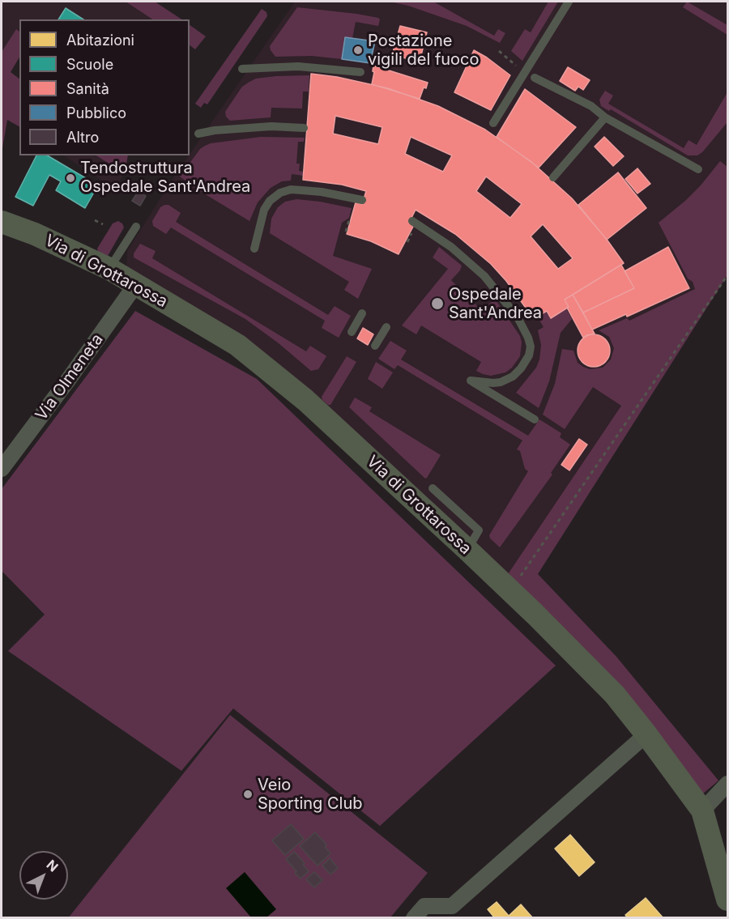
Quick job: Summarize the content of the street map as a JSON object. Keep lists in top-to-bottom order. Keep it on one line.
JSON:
{"streets":{"street":["Via di Grottarossa","Via Olmeneta"]},"crossings":[["Via di Grottarossa","Via Olmeneta"]],"places":["Postazione vigili del fuoco","Tendostruttura Ospedale Sant'Andrea","Ospedale Sant'Andrea","Veio Sporting Club"],"legend":["Abitazioni","Scuole","Sanità","Pubblico","Altro"],"north":"top right"}
